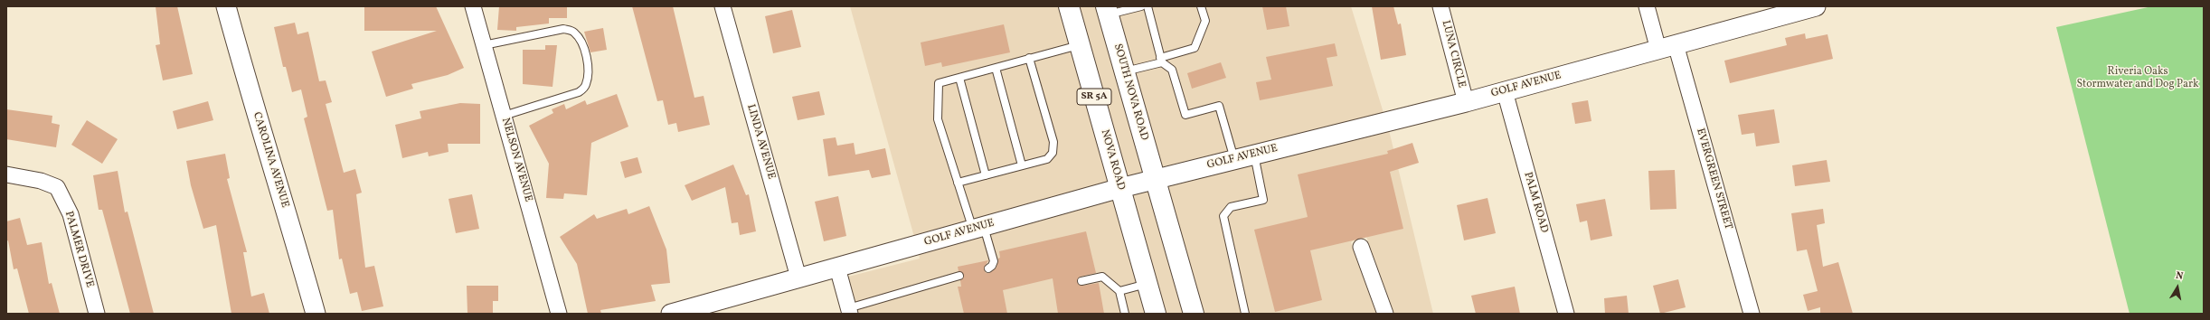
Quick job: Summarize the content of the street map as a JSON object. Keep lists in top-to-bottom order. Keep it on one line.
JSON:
{"streets":{"main road":["SOUTH NOVA ROAD","SR 5A","NOVA ROAD"],"street":["LUNA CIRCLE","GOLF AVENUE","LINDA AVENUE","CAROLINA AVENUE","NELSON AVENUE","EVERGREEN STREET","PALM ROAD","PALMER DRIVE"]},"crossings":[["LUNA CIRCLE","GOLF AVENUE"],["GOLF AVENUE","SOUTH NOVA ROAD"],["GOLF AVENUE","LINDA AVENUE"],["GOLF AVENUE","NOVA ROAD"],["GOLF AVENUE","EVERGREEN STREET"],["GOLF AVENUE","PALM ROAD"]],"parks":["Riveria Oaks Stormwater and Dog Park"],"north":"top"}
